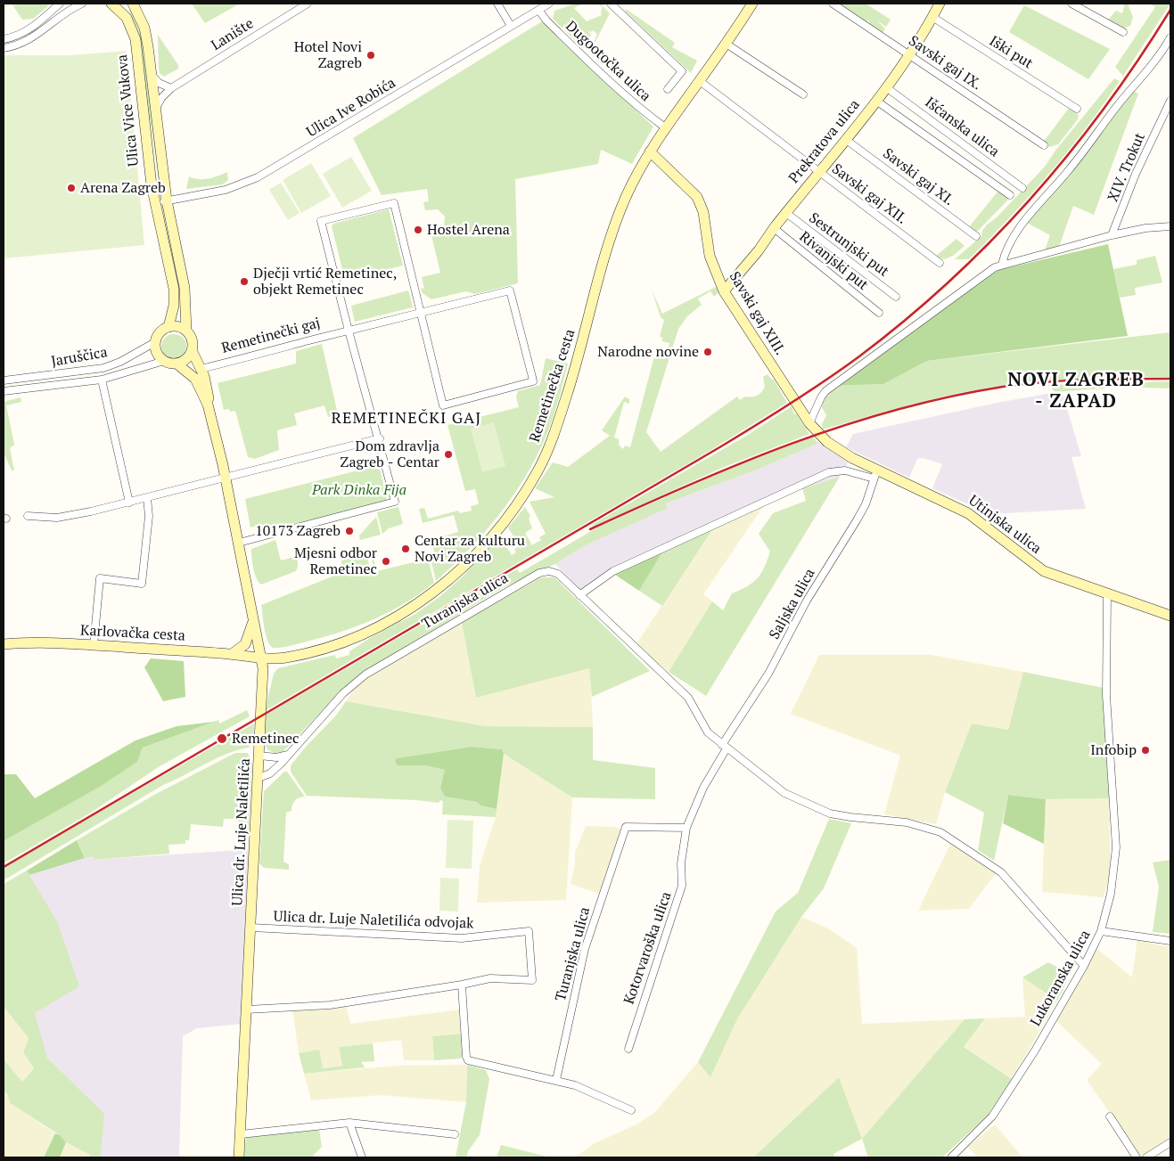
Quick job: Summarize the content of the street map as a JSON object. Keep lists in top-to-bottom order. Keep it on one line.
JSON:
{"streets":{"street":["Lanište","Iški put","Dugootočka ulica","Savski gaj IX.","Ulica Ive Robića","Ulica Vice Vukova","Išćanska ulica","Prekratova ulica","XIV. Trokut","Savski gaj XI.","Savski gaj XII.","Sestrunjski put","Rivanjski put","Savski gaj XIII.","Remetinečki gaj","Jaruščica","Remetinečka cesta","Utinjska ulica","Turanjska ulica","Saljska ulica","Karlovačka cesta","Ulica dr. Luje Naletilića","Ulica dr. Luje Naletilića odvojak","Kotorvaroška ulica","Lukoranska ulica"]},"crossings":[["Lanište","Ulica Vice Vukova"],["Iški put","Prekratova ulica"],["Dugootočka ulica","Ulica Ive Robića"],["Dugootočka ulica","Remetinečka cesta"],["Savski gaj IX.","Prekratova ulica"],["Ulica Ive Robića","Ulica Vice Vukova"],["Ulica Vice Vukova","Jaruščica"],["Išćanska ulica","Prekratova ulica"],["Prekratova ulica","Savski gaj XI."],["Prekratova ulica","Savski gaj XII."],["Prekratova ulica","Sestrunjski put"],["Prekratova ulica","Rivanjski put"],["Prekratova ulica","Savski gaj XIII."],["Savski gaj XII.","Remetinečka cesta"],["Savski gaj XIII.","Remetinečka cesta"],["Savski gaj XIII.","Utinjska ulica"],["Remetinečka cesta","Karlovačka cesta"],["Remetinečka cesta","Ulica dr. Luje Naletilića"],["Utinjska ulica","Turanjska ulica"],["Utinjska ulica","Saljska ulica"],["Utinjska ulica","Lukoranska ulica"],["Turanjska ulica","Saljska ulica"],["Turanjska ulica","Ulica dr. Luje Naletilića"],["Turanjska ulica","Kotorvaroška ulica"],["Turanjska ulica","Lukoranska ulica"],["Karlovačka cesta","Ulica dr. Luje Naletilića"],["Ulica dr. Luje Naletilića","Ulica dr. Luje Naletilića odvojak"]],"districts":["NOVI ZAGREB - ZAPAD","REMETINEČKI GAJ"],"parks":["Park Dinka Fija"],"places":["Hotel Novi Zagreb","Arena Zagreb","Hostel Arena","Dječji vrtić Remetinec, objekt Remetinec","Narodne novine","Dom zdravlja Zagreb - Centar","10173 Zagreb","Centar za kulturu Novi Zagreb","Mjesni odbor Remetinec","Remetinec","Infobip"]}
